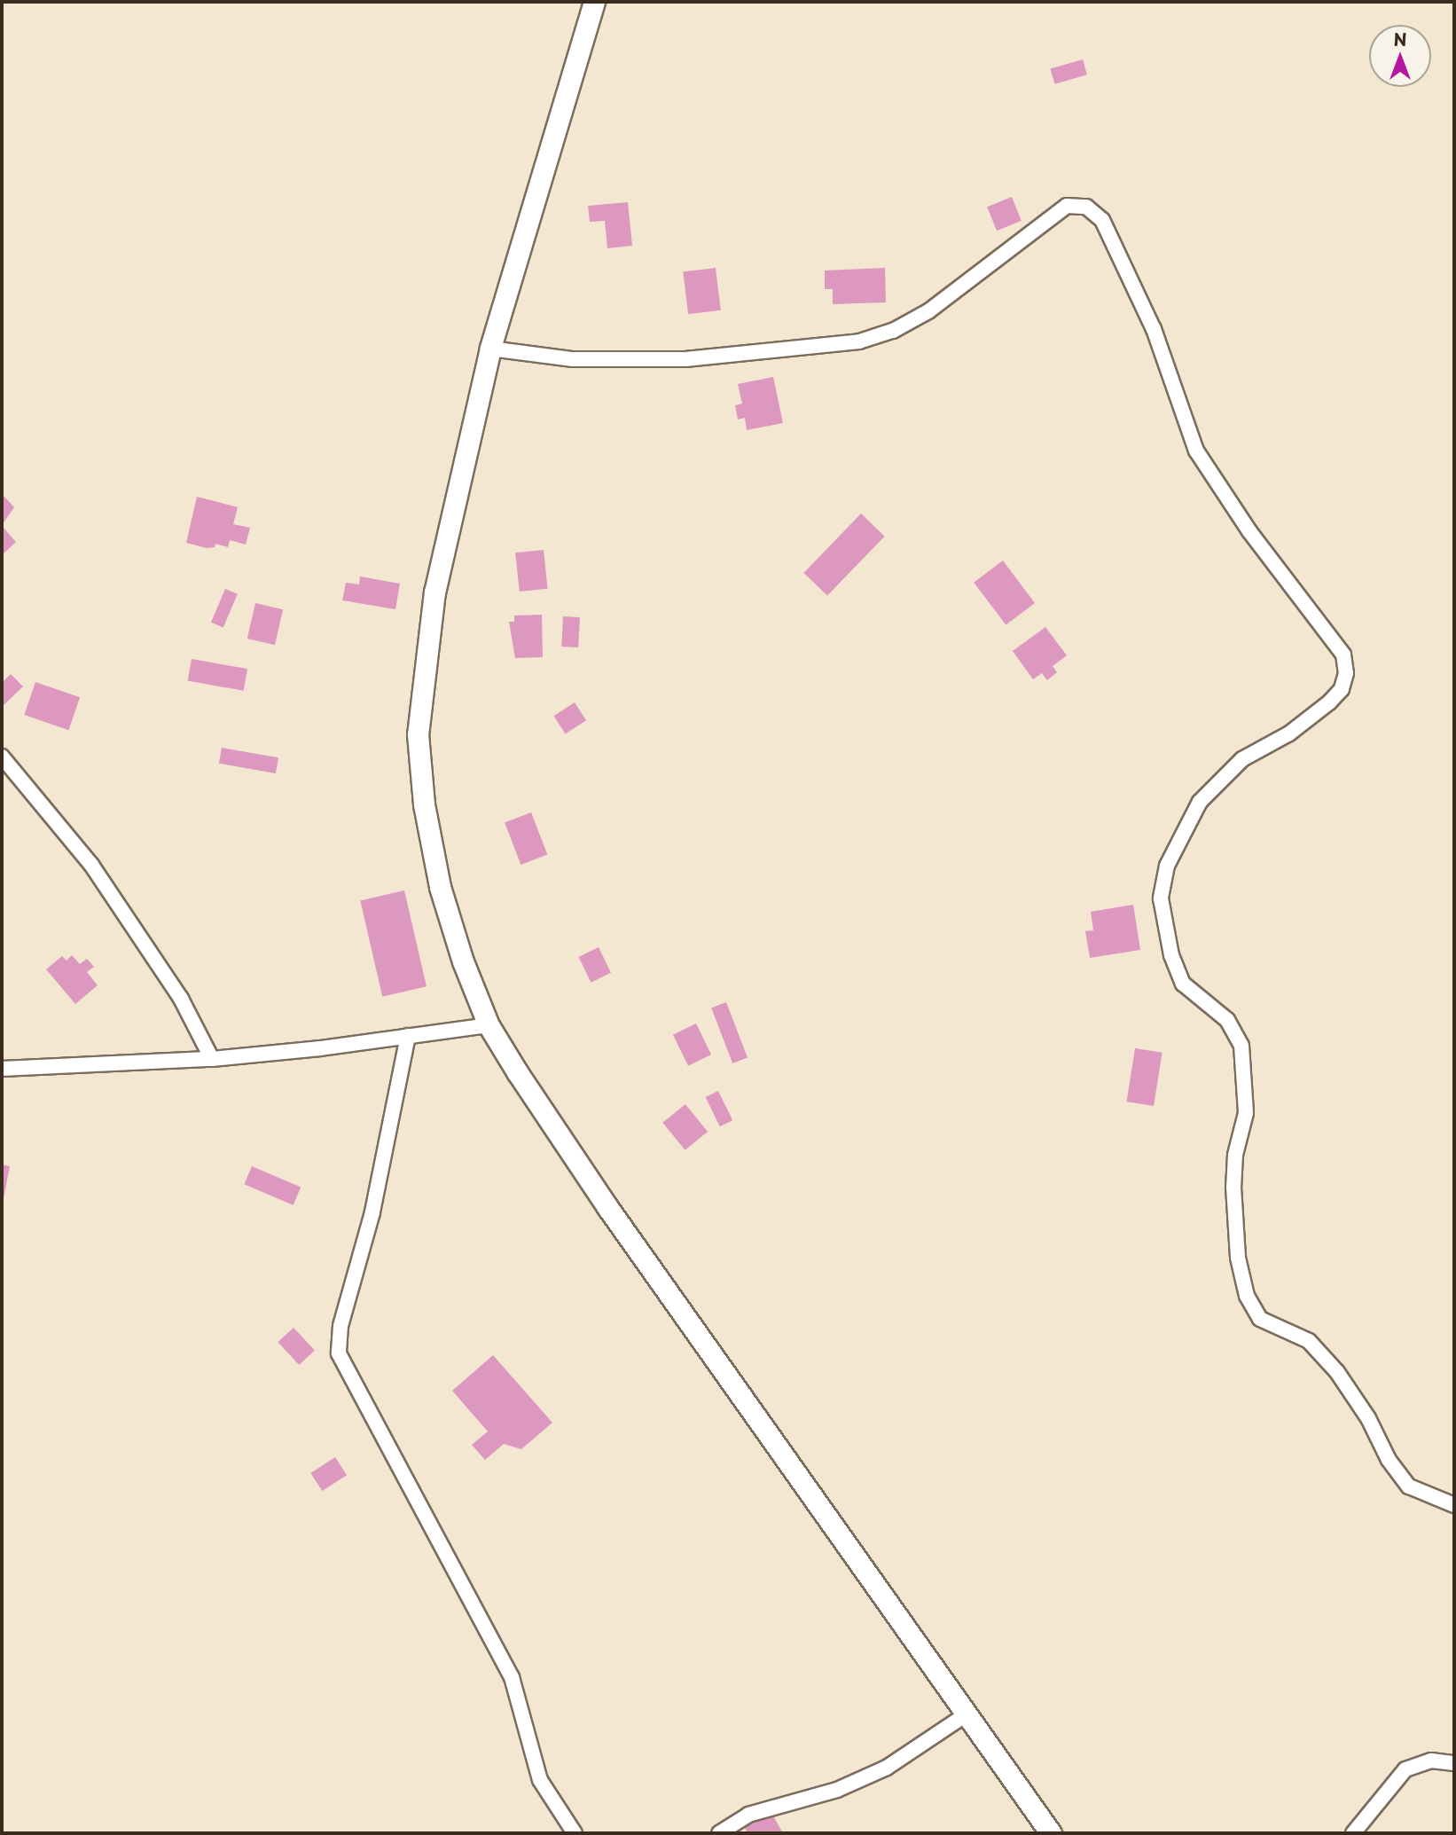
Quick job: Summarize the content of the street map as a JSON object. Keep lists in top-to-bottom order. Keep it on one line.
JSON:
{"north":"top"}
